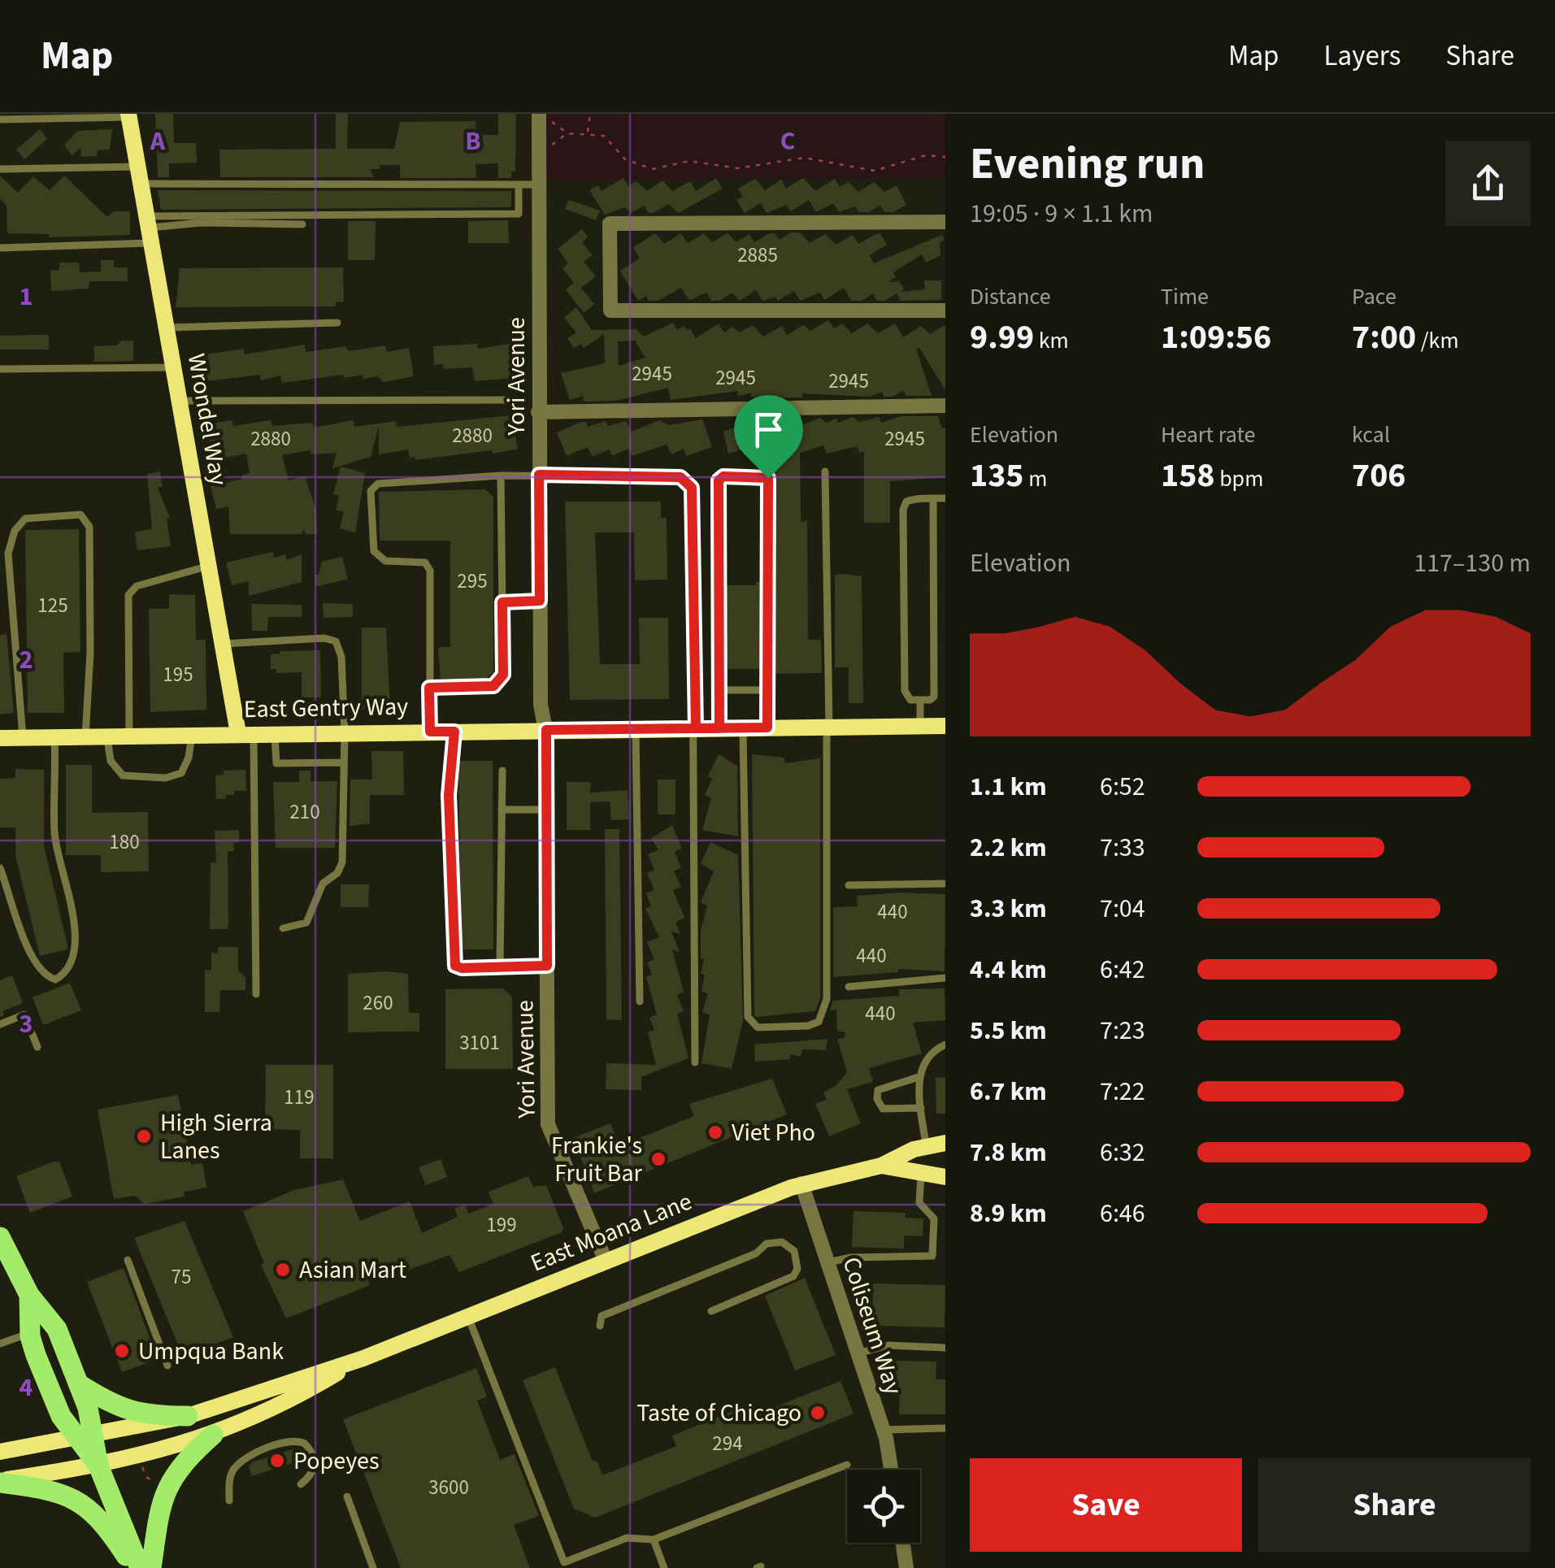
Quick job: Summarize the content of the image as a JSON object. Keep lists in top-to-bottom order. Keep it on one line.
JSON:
{"streets":{"street":["Yori Avenue","Wrondel Way","East Gentry Way","East Moana Lane","Coliseum Way"]},"crossings":[["Yori Avenue","East Gentry Way"],["Yori Avenue","East Moana Lane"],["Wrondel Way","East Gentry Way"],["East Moana Lane","Coliseum Way"]],"places":["Viet Pho","High Sierra Lanes","Frankie's Fruit Bar","Asian Mart","Umpqua Bank","Taste of Chicago","Popeyes"],"house_numbers":["2885","2945","2945","2945","2880","2880","2945","295","125","195","210","180","440","440","260","440","3101","119","199","75","294","3600"],"page":{"header":"Map","nav":["Map","Layers","Share"],"heading":["Evening run","19:05 · 9 × 1.1 km"],"stats":[["Distance","9.99 km"],["Time","1:09:56"],["Pace","7:00 /km"],["Elevation","135 m"],["Heart rate","158 bpm"],["kcal","706"]],"chart":["Elevation","117–130 m"],"list":[{"name":"1.1 km","note":"6:52"},{"name":"2.2 km","note":"7:33"},{"name":"3.3 km","note":"7:04"},{"name":"4.4 km","note":"6:42"},{"name":"5.5 km","note":"7:23"},{"name":"6.7 km","note":"7:22"},{"name":"7.8 km","note":"6:32"},{"name":"8.9 km","note":"6:46"}],"buttons":["Save","Share"]},"grid":{"columns":["A","B","C"],"rows":["1","2","3","4"]}}
